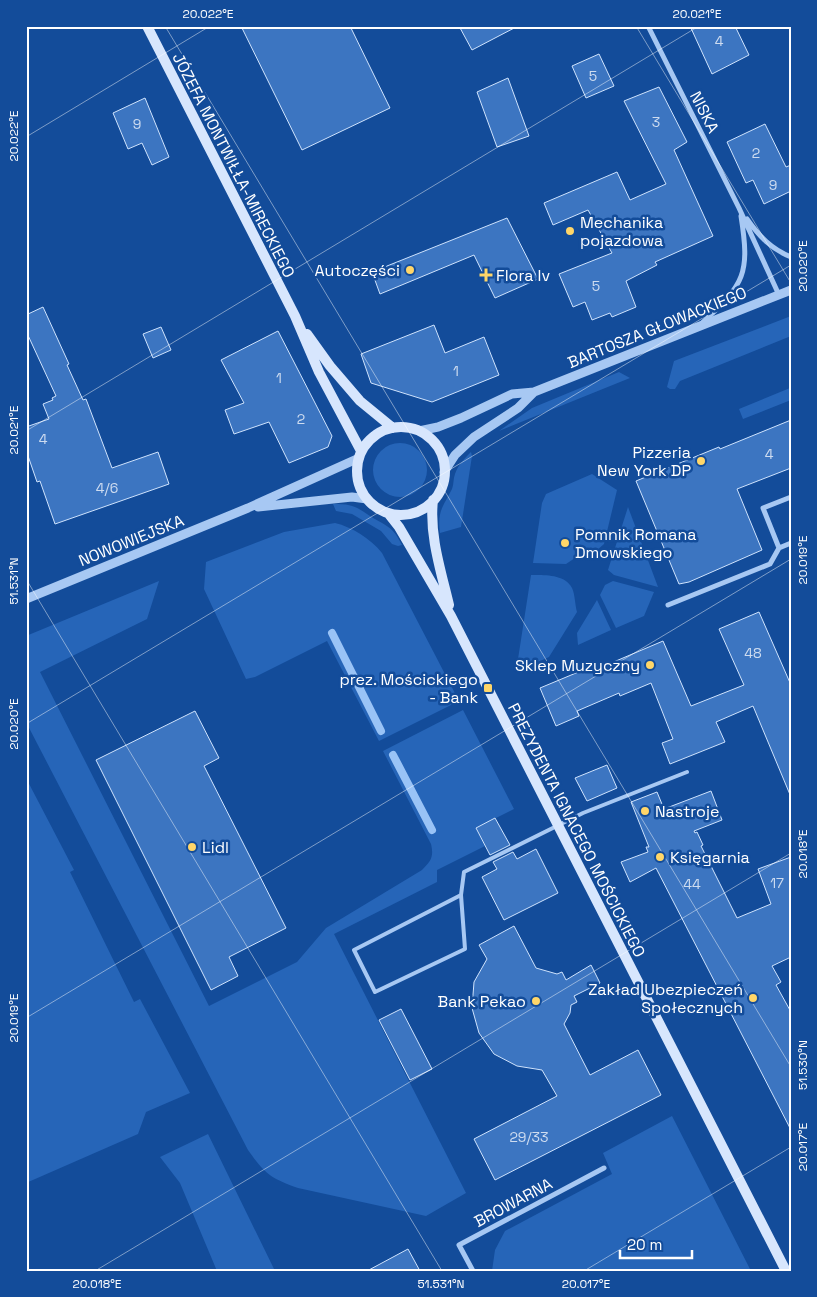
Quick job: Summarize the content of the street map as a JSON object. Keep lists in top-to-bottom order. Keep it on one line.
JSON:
{"streets":{"main road":["JÓZEFA MONTWIŁŁA-MIRECKIEGO","PREZYDENTA IGNACEGO MOŚCICKIEGO"],"street":["NISKA","BARTOSZA GŁOWACKIEGO","NOWOWIEJSKA","BROWARNA"]},"crossings":[["NISKA","BARTOSZA GŁOWACKIEGO"],["JÓZEFA MONTWIŁŁA-MIRECKIEGO","BARTOSZA GŁOWACKIEGO"],["JÓZEFA MONTWIŁŁA-MIRECKIEGO","NOWOWIEJSKA"],["JÓZEFA MONTWIŁŁA-MIRECKIEGO","PREZYDENTA IGNACEGO MOŚCICKIEGO"],["BARTOSZA GŁOWACKIEGO","NOWOWIEJSKA"],["BARTOSZA GŁOWACKIEGO","PREZYDENTA IGNACEGO MOŚCICKIEGO"],["NOWOWIEJSKA","PREZYDENTA IGNACEGO MOŚCICKIEGO"]],"places":{"other":["Mechanika pojazdowa","Autoczęści","Pizzeria New York DP","Pomnik Romana Dmowskiego","Sklep Muzyczny","Nastroje","Lidl","Księgarnia","Zakład Ubezpieczeń Społecznych","Bank Pekao"],"health":["Flora Iv"],"transit":["prez. Mościckiego - Bank"]},"house_numbers":["4","5","3","9","2","9","5","1","1","2","4","4","4/6","48","17","44","29/33"],"scale_bar":"20 m","coordinates":["20.022°E","20.021°E","20.020°E","20.019°E","51.531°N","20.018°E","51.530°N","20.017°E"]}
